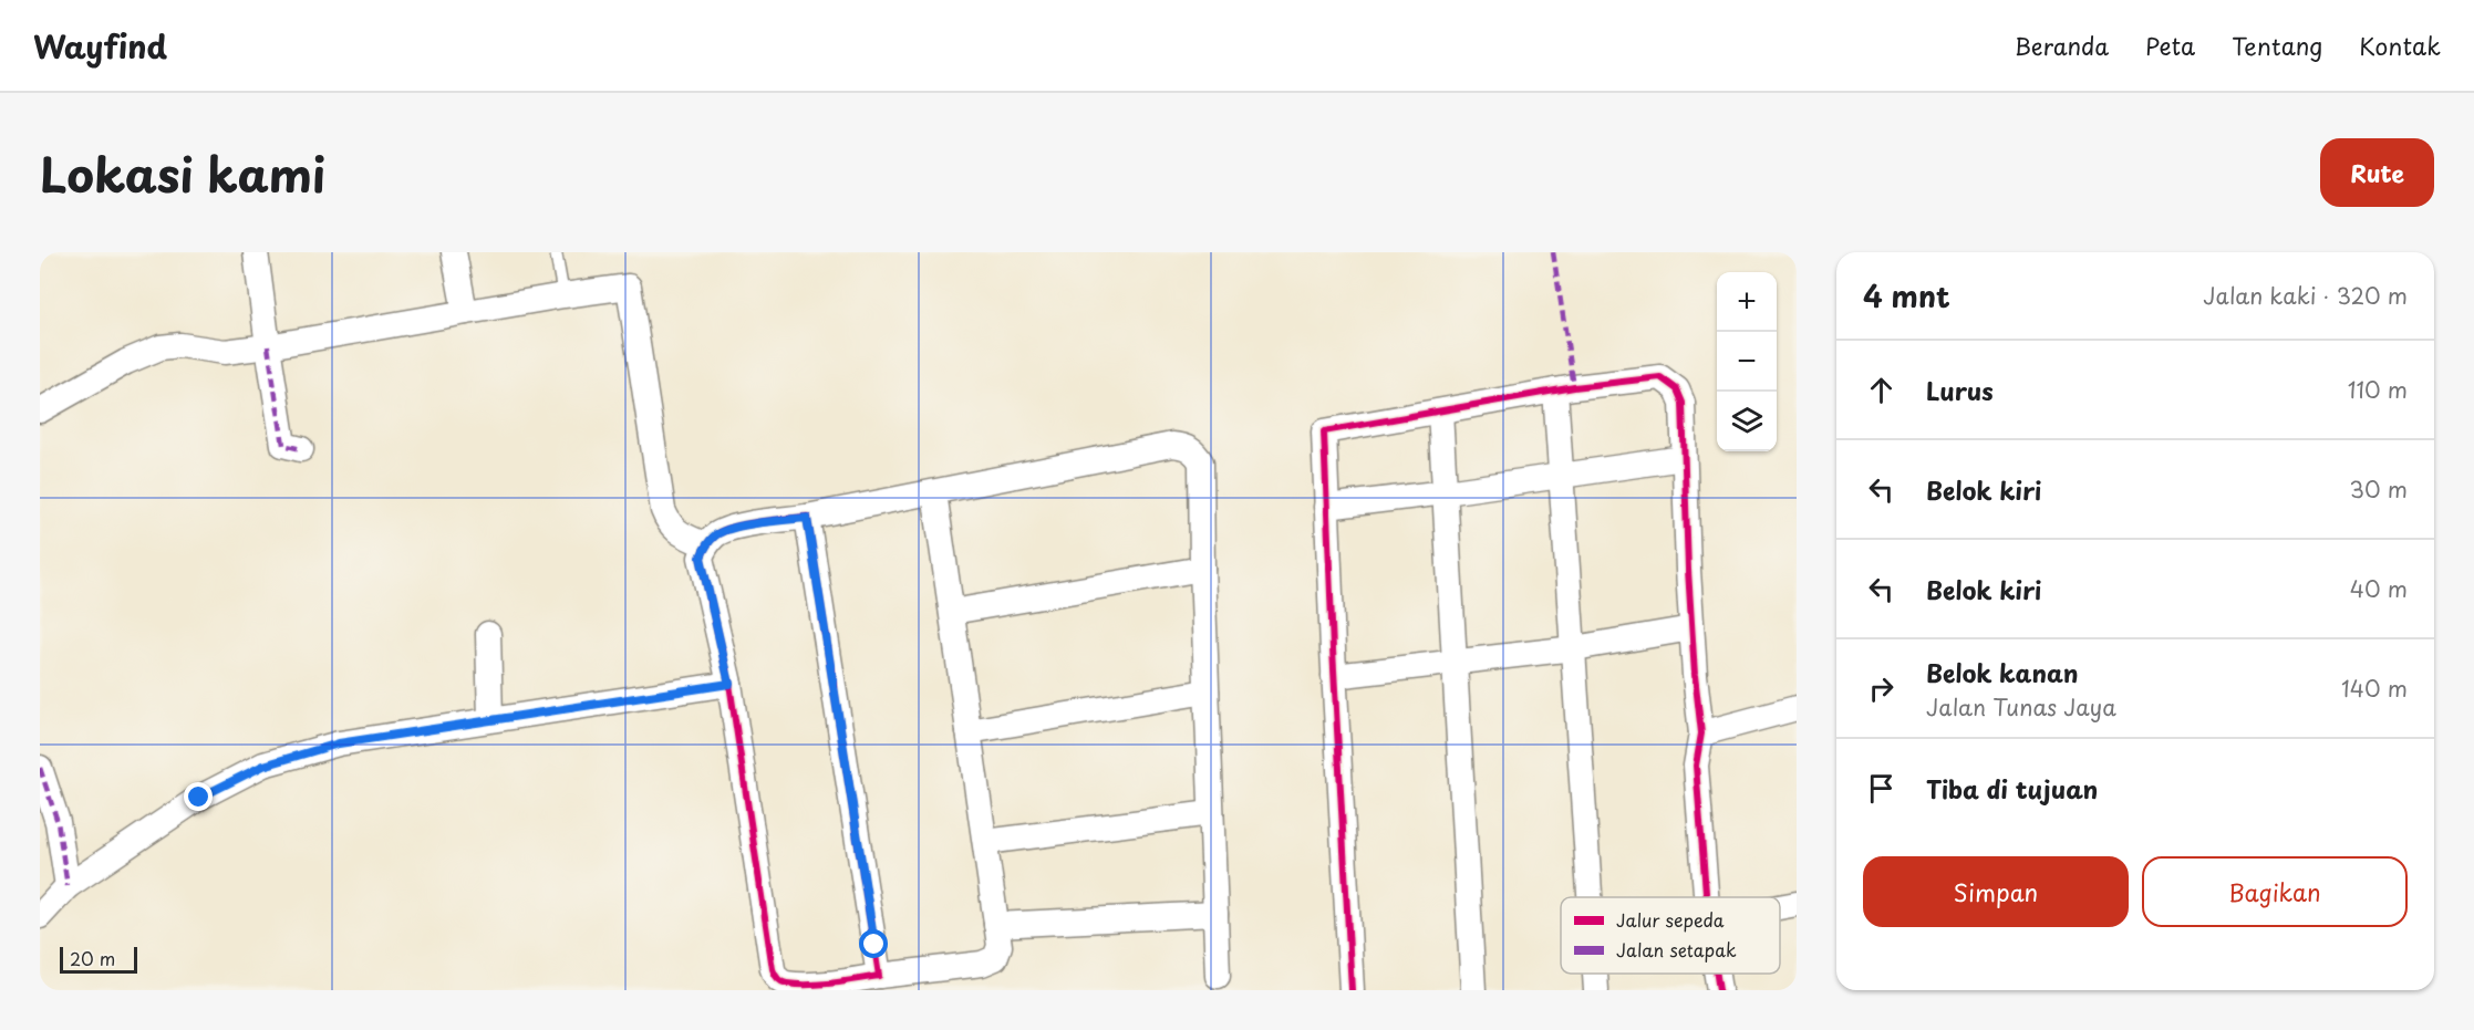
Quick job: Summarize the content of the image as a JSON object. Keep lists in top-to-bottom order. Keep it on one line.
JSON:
{"legend":["Jalur sepeda","Jalan setapak"],"scale_bar":"20 m","page":{"header":"Wayfind","nav":["Beranda","Peta","Tentang","Kontak"],"title":"Lokasi kami","buttons":["Rute",["Simpan","Bagikan"]],"heading":["4 mnt","Jalan kaki · 320 m"],"map_buttons":["+","−"],"list":[["Lurus","110 m"],["Belok kiri","30 m"],["Belok kiri","40 m"],["Belok kanan","Jalan Tunas Jaya","140 m"],"Tiba di tujuan"],"scale":"20 m"}}
